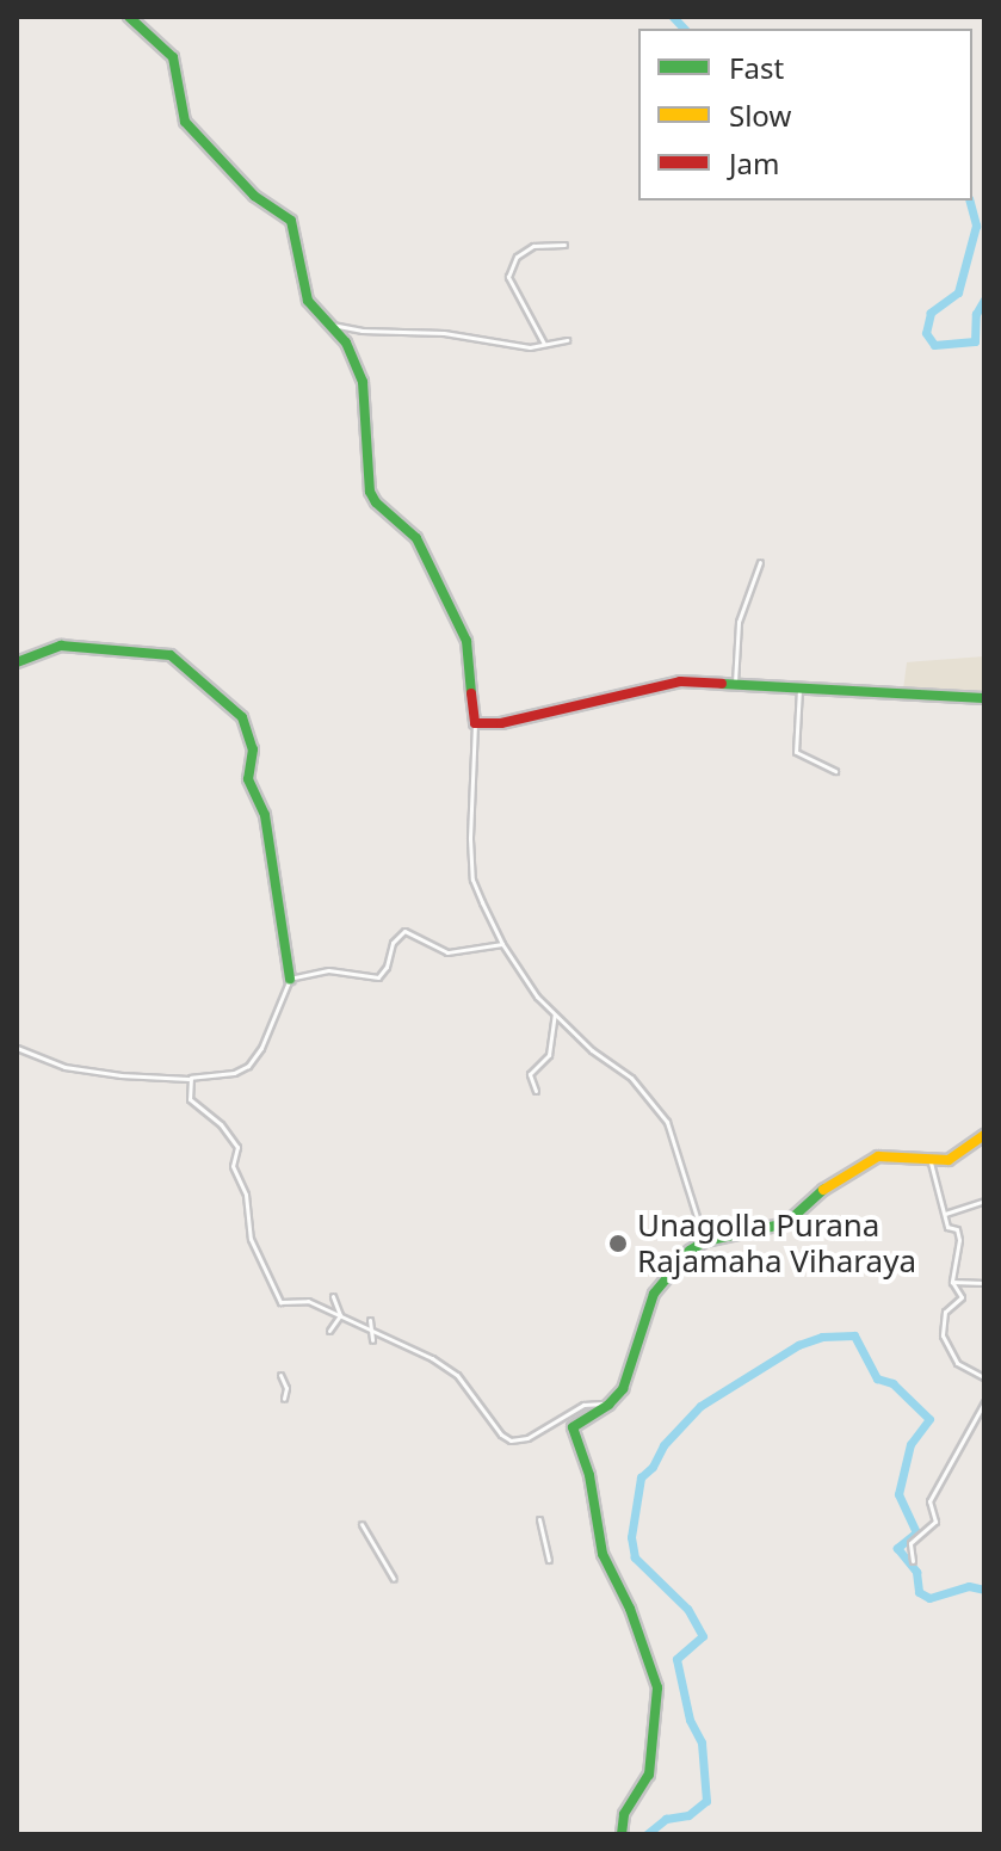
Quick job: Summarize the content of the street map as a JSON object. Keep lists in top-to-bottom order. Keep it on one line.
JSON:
{"places":["Unagolla Purana Rajamaha Viharaya"],"legend":["Fast","Slow","Jam"]}
